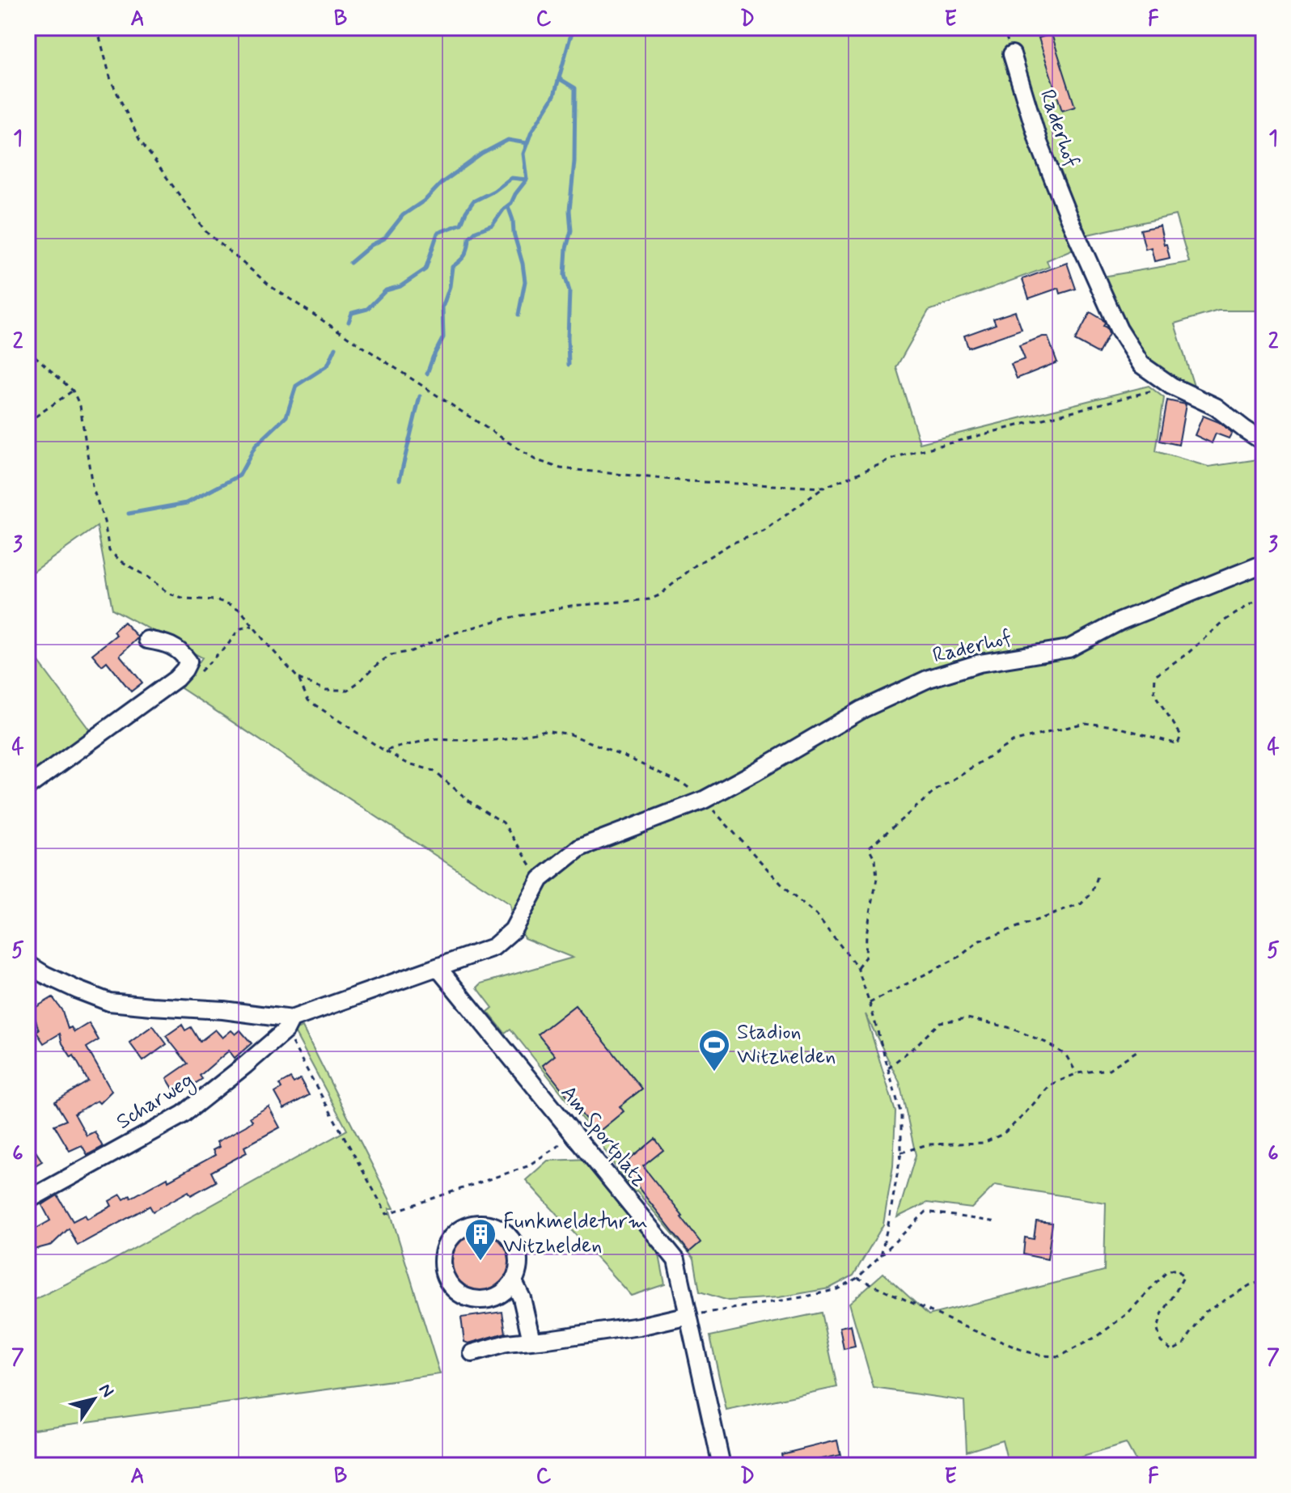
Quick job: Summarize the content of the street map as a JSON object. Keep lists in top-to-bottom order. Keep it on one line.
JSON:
{"streets":{"street":["Raderhof","Scharweg","Am Sportplatz"]},"crossings":[["Raderhof","Scharweg"],["Scharweg","Am Sportplatz"]],"places":{"sports":["Stadion Witzhelden"],"building":["Funkmeldeturm Witzhelden"]},"north":"top right","grid":{"columns":["A","B","C","D","E","F"],"rows":["1","2","3","4","5","6","7"]}}
